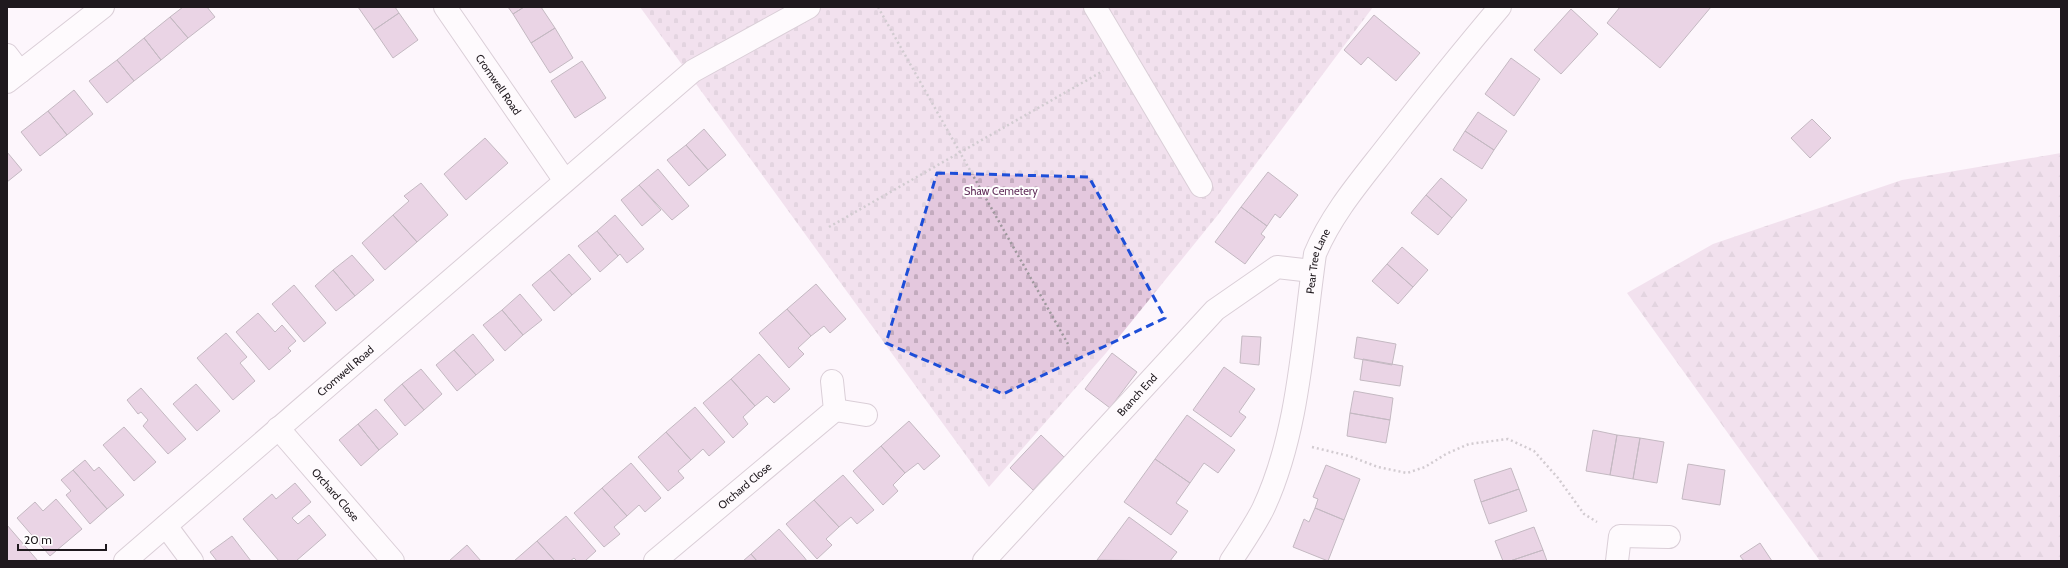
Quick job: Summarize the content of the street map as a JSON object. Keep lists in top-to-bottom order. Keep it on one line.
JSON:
{"streets":{"street":["Cromwell Road","Pear Tree Lane","Branch End","Orchard Close"]},"crossings":[["Cromwell Road","Orchard Close"],["Pear Tree Lane","Branch End"]],"parks":["Shaw Cemetery"],"scale_bar":"20 m"}
